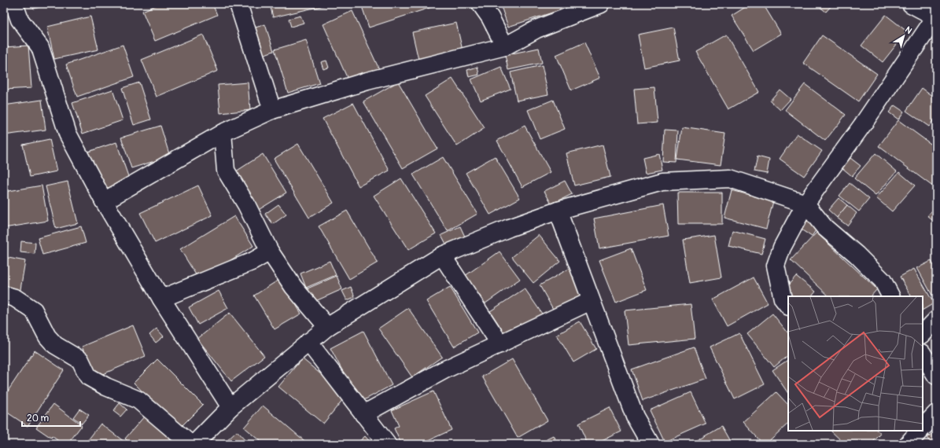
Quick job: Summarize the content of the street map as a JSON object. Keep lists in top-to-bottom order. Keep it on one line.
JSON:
{"scale_bar":"20 m","north":"top right"}
